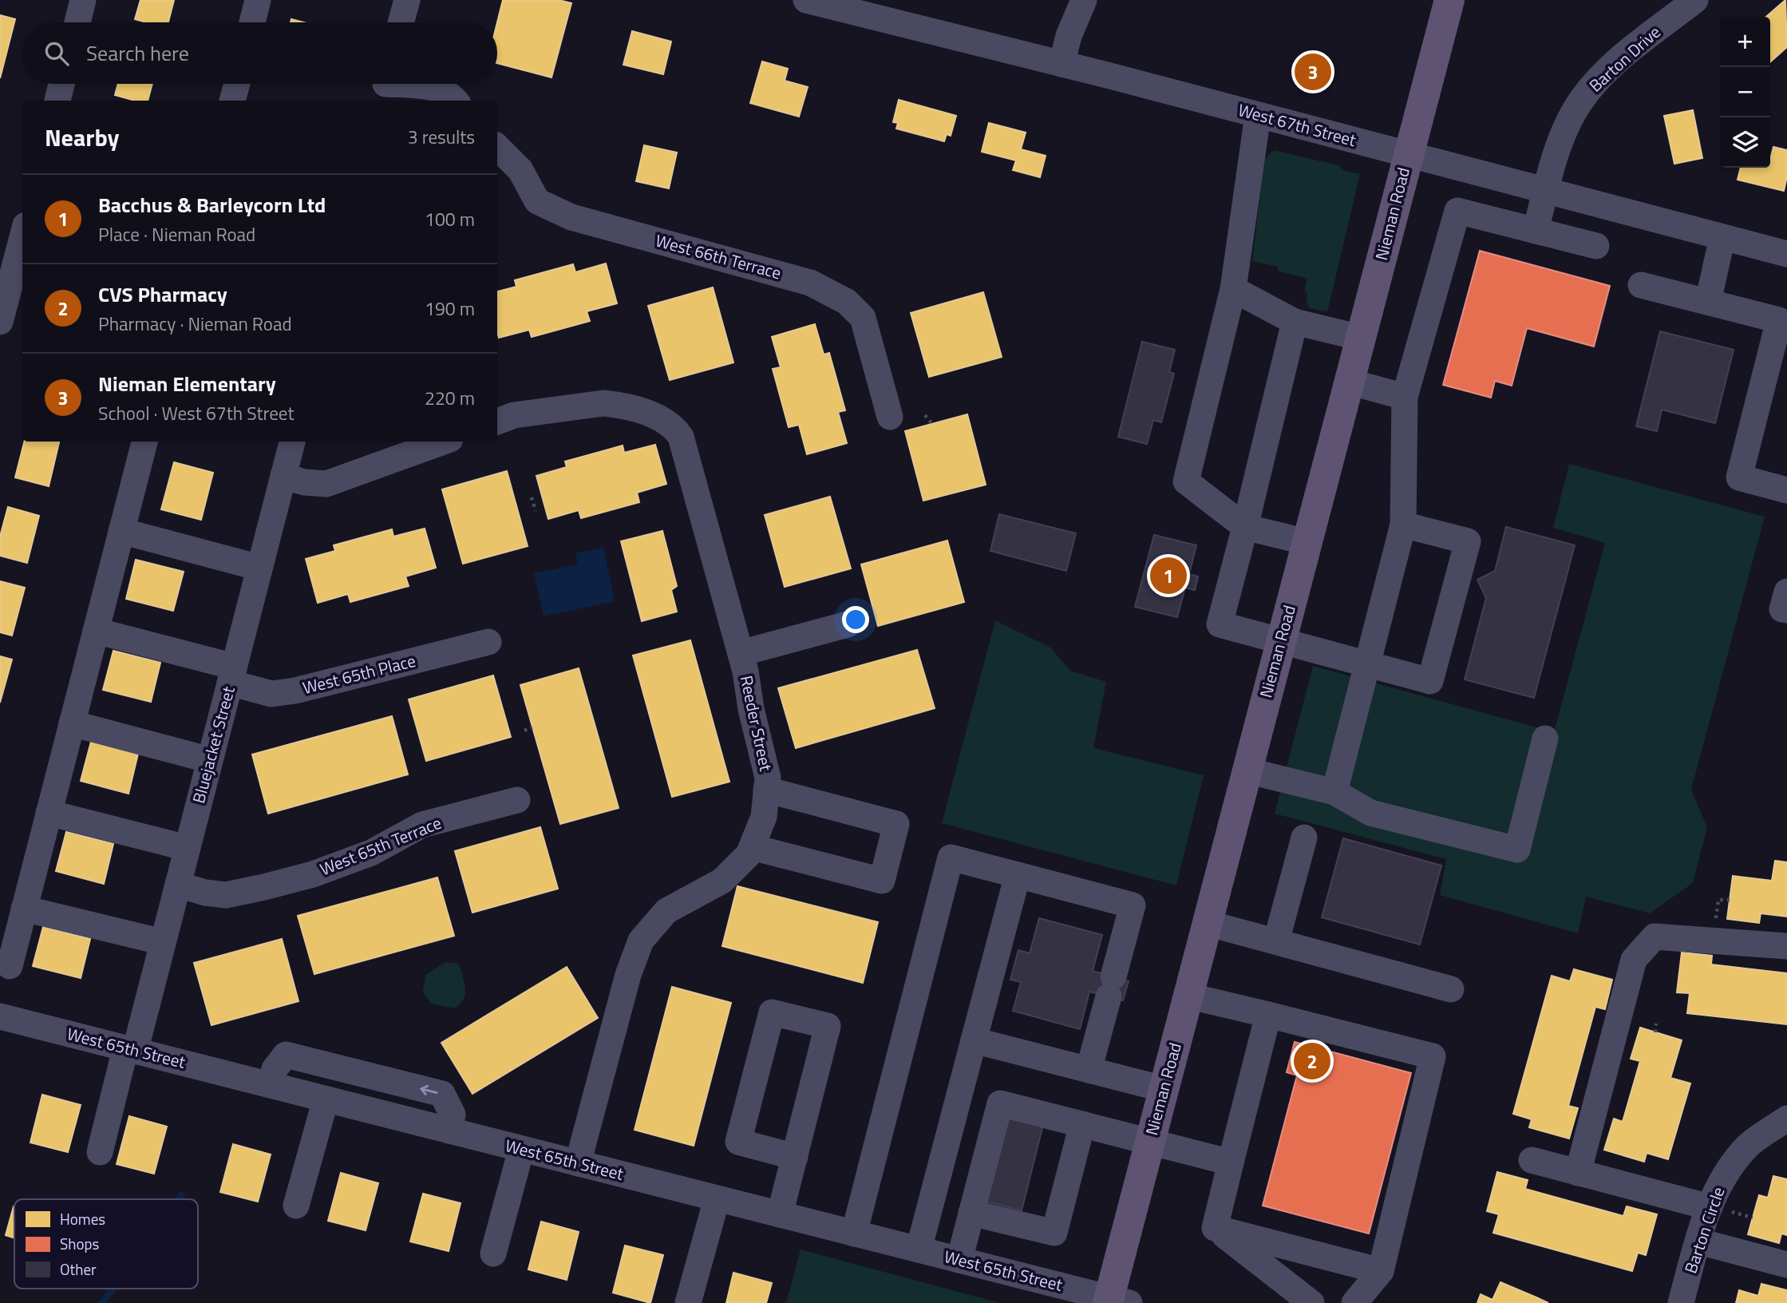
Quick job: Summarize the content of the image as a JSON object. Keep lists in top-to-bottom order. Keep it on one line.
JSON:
{"streets":{"main road":["Nieman Road"],"street":["Barton Drive","West 67th Street","West 66th Terrace","West 65th Place","Reeder Street","Bluejacket Street","West 65th Terrace","West 65th Street","Barton Circle"]},"crossings":[["Barton Drive","West 67th Street"],["West 67th Street","Nieman Road"],["Nieman Road","West 65th Street"],["West 65th Place","Bluejacket Street"],["Reeder Street","West 65th Street"],["Bluejacket Street","West 65th Terrace"],["Bluejacket Street","West 65th Street"]],"legend":["Homes","Shops","Other"],"page":{"map_buttons":["+","−"],"search":"Search here","pins":["3","1","2"],"heading":["Nearby","3 results"],"list":[{"mark":"1","name":"Bacchus & Barleycorn Ltd","note":"Place · Nieman Road","value":"100 m"},{"mark":"2","name":"CVS Pharmacy","note":"Pharmacy · Nieman Road","value":"190 m"},{"mark":"3","name":"Nieman Elementary","note":"School · West 67th Street","value":"220 m"}]}}
